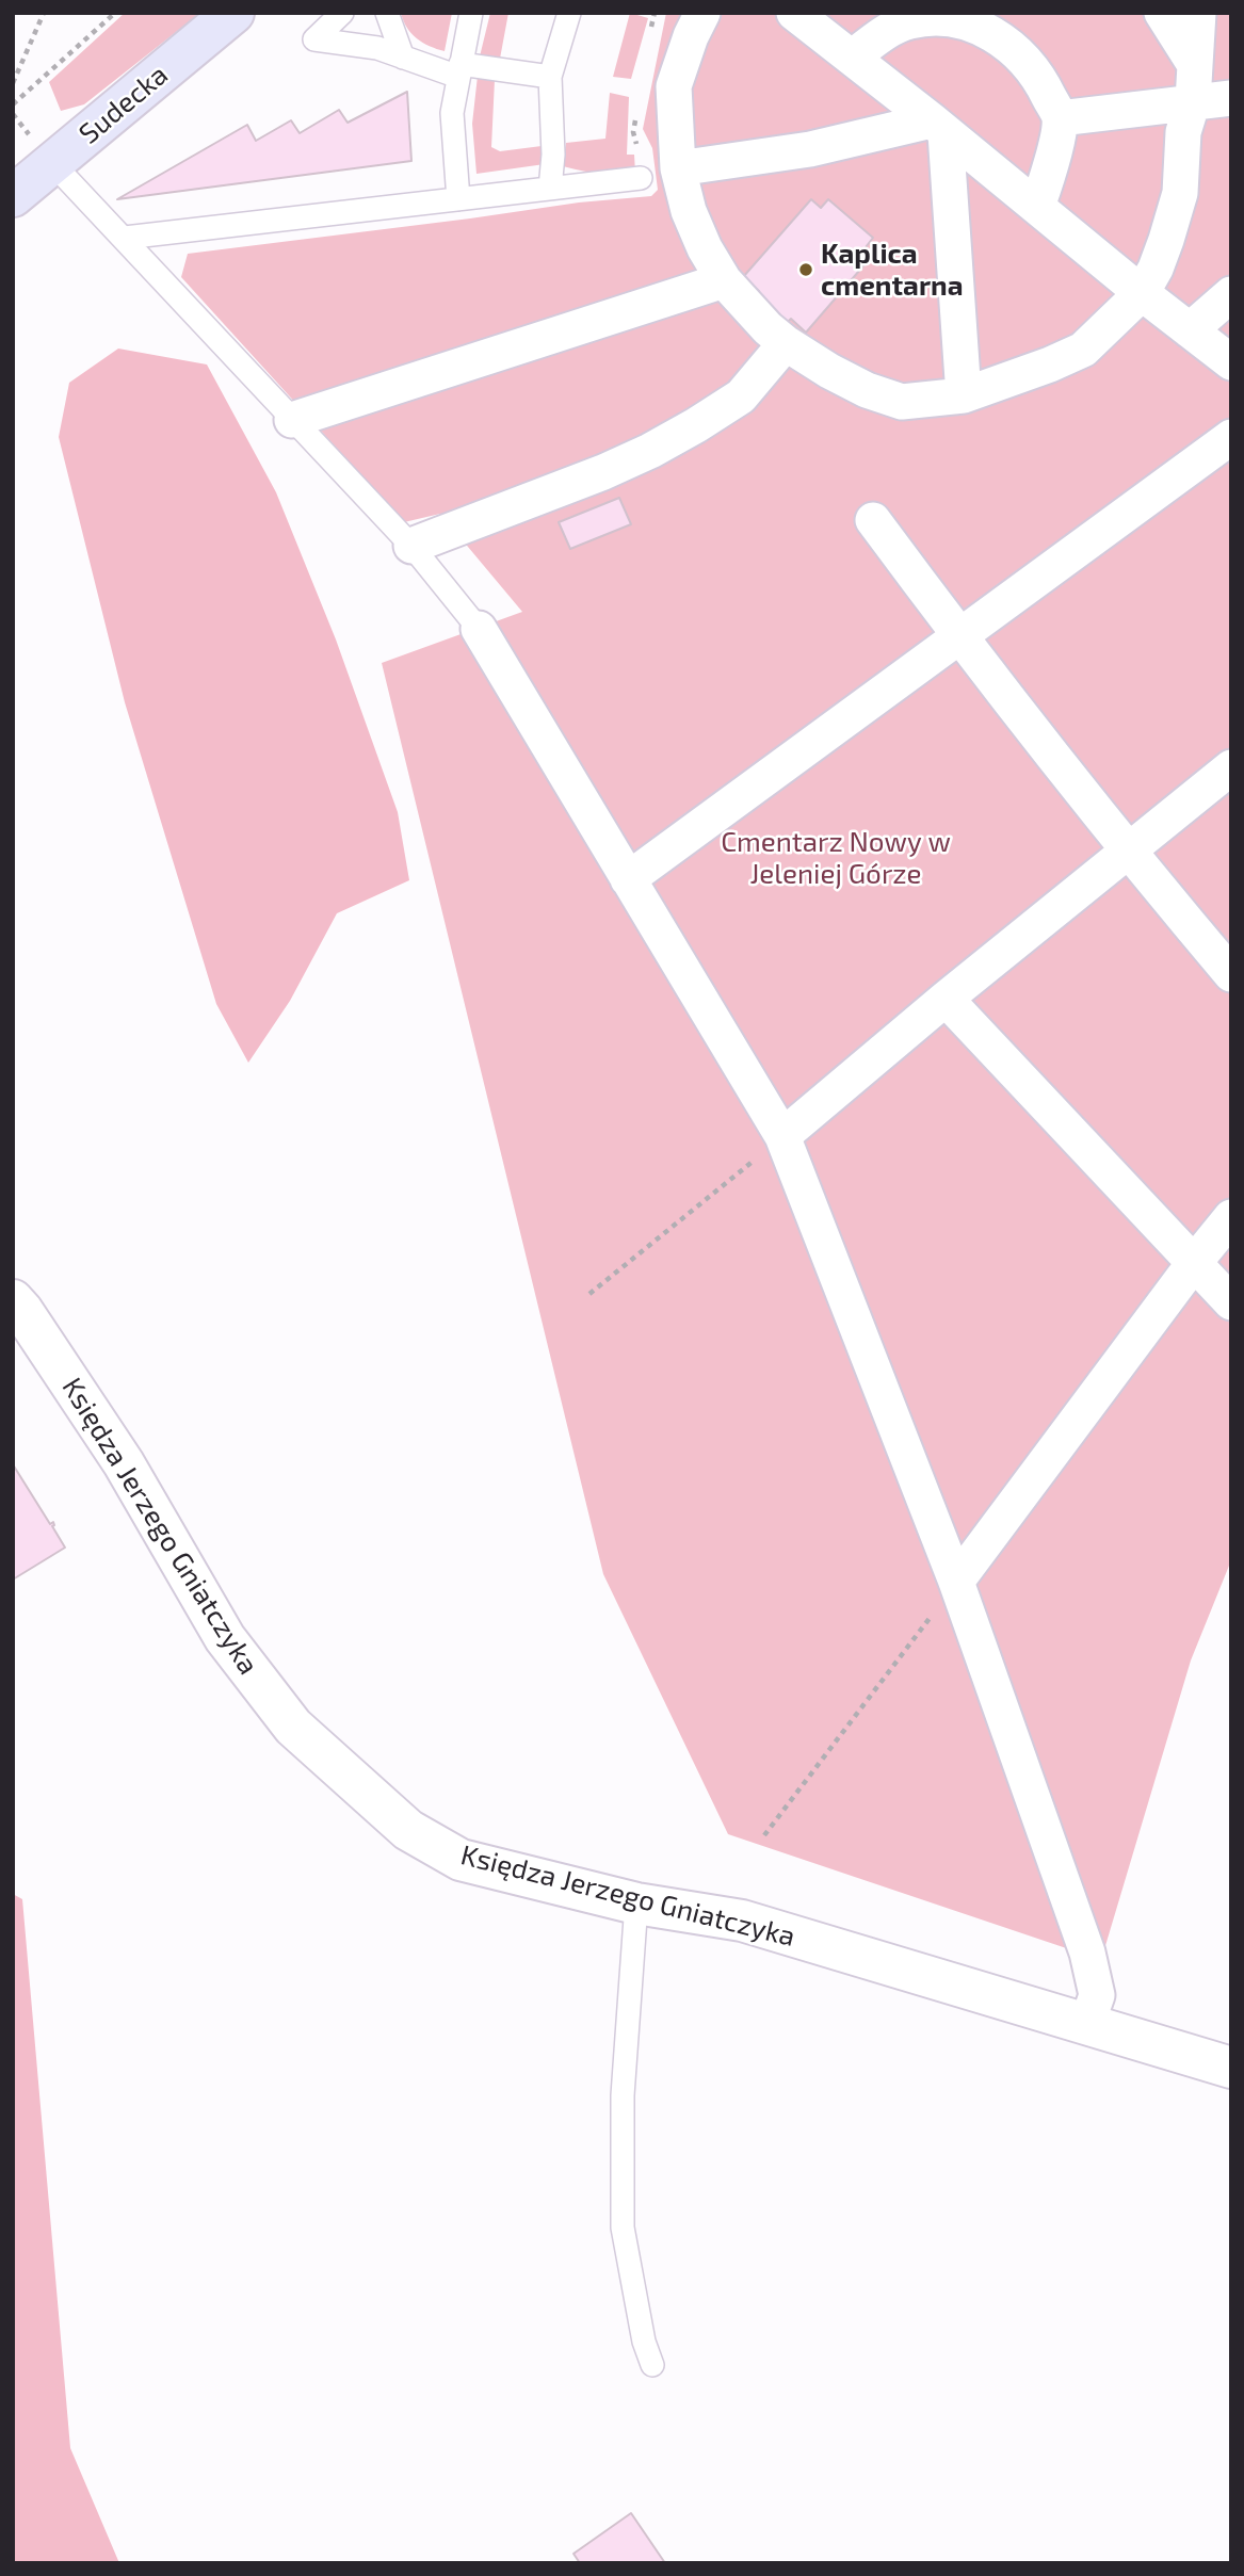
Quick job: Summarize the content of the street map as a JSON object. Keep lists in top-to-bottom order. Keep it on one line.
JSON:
{"streets":{"main road":["Sudecka"],"street":["Księdza Jerzego Gniatczyka"]},"parks":["Cmentarz Nowy w Jeleniej Górze"],"places":["Kaplica cmentarna"]}
